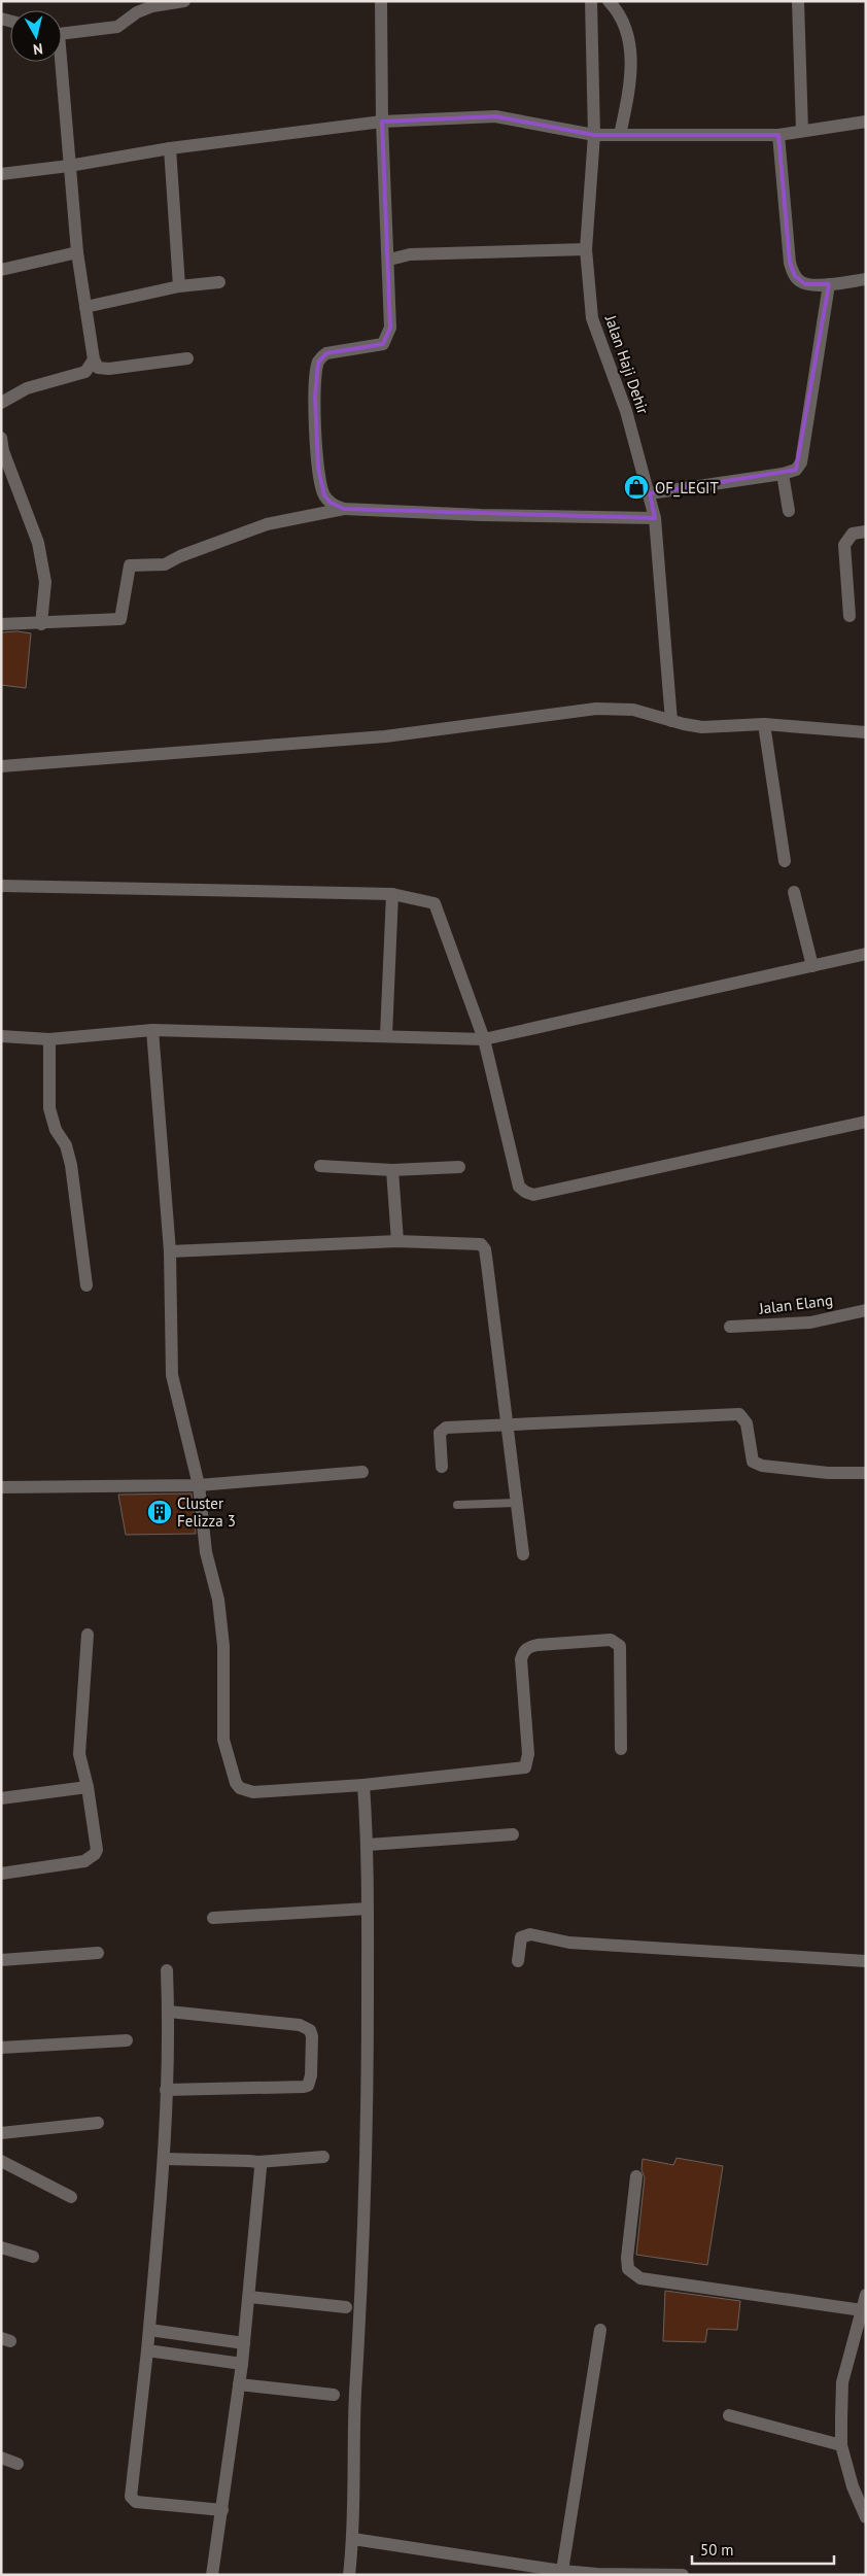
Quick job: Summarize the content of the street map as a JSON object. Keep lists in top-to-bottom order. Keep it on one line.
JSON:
{"streets":{"street":["Jalan Haji Dehir","Jalan Elang"]},"places":{"shop":["OF_LEGIT"],"building":["Cluster Felizza 3"]},"scale_bar":"50 m","north":"bottom"}
